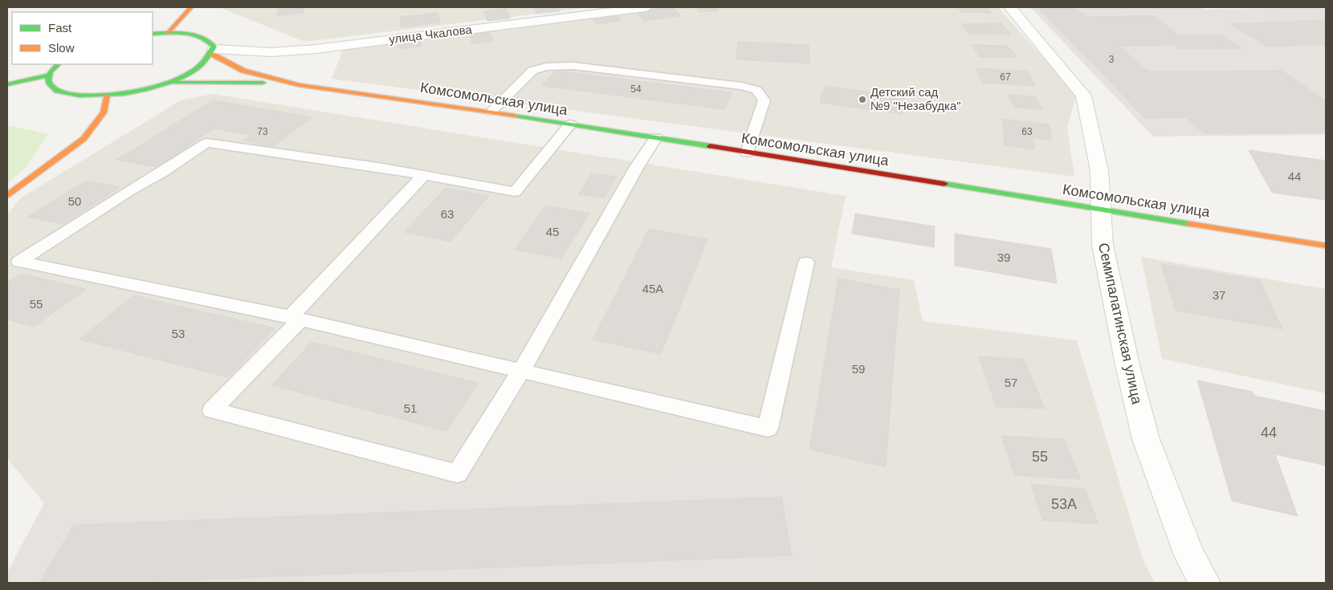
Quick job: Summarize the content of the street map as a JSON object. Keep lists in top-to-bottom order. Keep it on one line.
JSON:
{"streets":{"main road":["Комсомольская улица"],"street":["улица Чкалова","Семипалатинская улица"]},"crossings":[["улица Чкалова","Комсомольская улица"],["Комсомольская улица","Семипалатинская улица"]],"places":["Детский сад №9 \"Незабудка\""],"house_numbers":["3","67","54","73","63","44","50","63","45","39","45А","37","55","53","59","57","51","44","55","53А"],"legend":["Fast","Slow"]}
